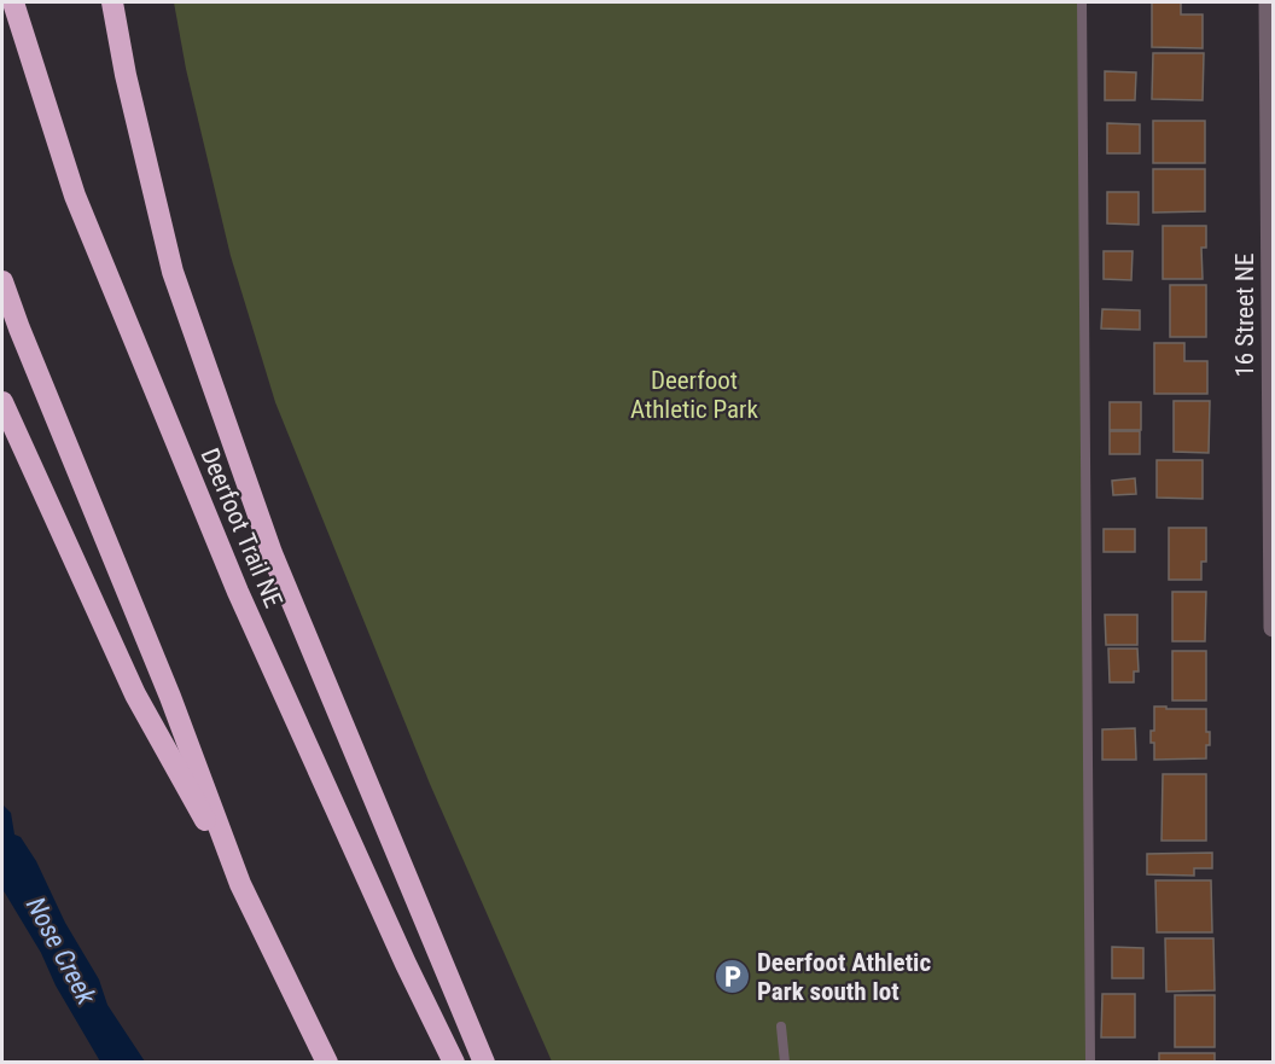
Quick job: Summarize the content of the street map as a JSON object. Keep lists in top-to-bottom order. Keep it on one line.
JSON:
{"streets":{"highway":["Deerfoot Trail NE"],"street":["16 Street NE"]},"water":["Nose Creek"],"parks":["Deerfoot Athletic Park"],"places":{"parking":["Deerfoot Athletic Park south lot"]}}
